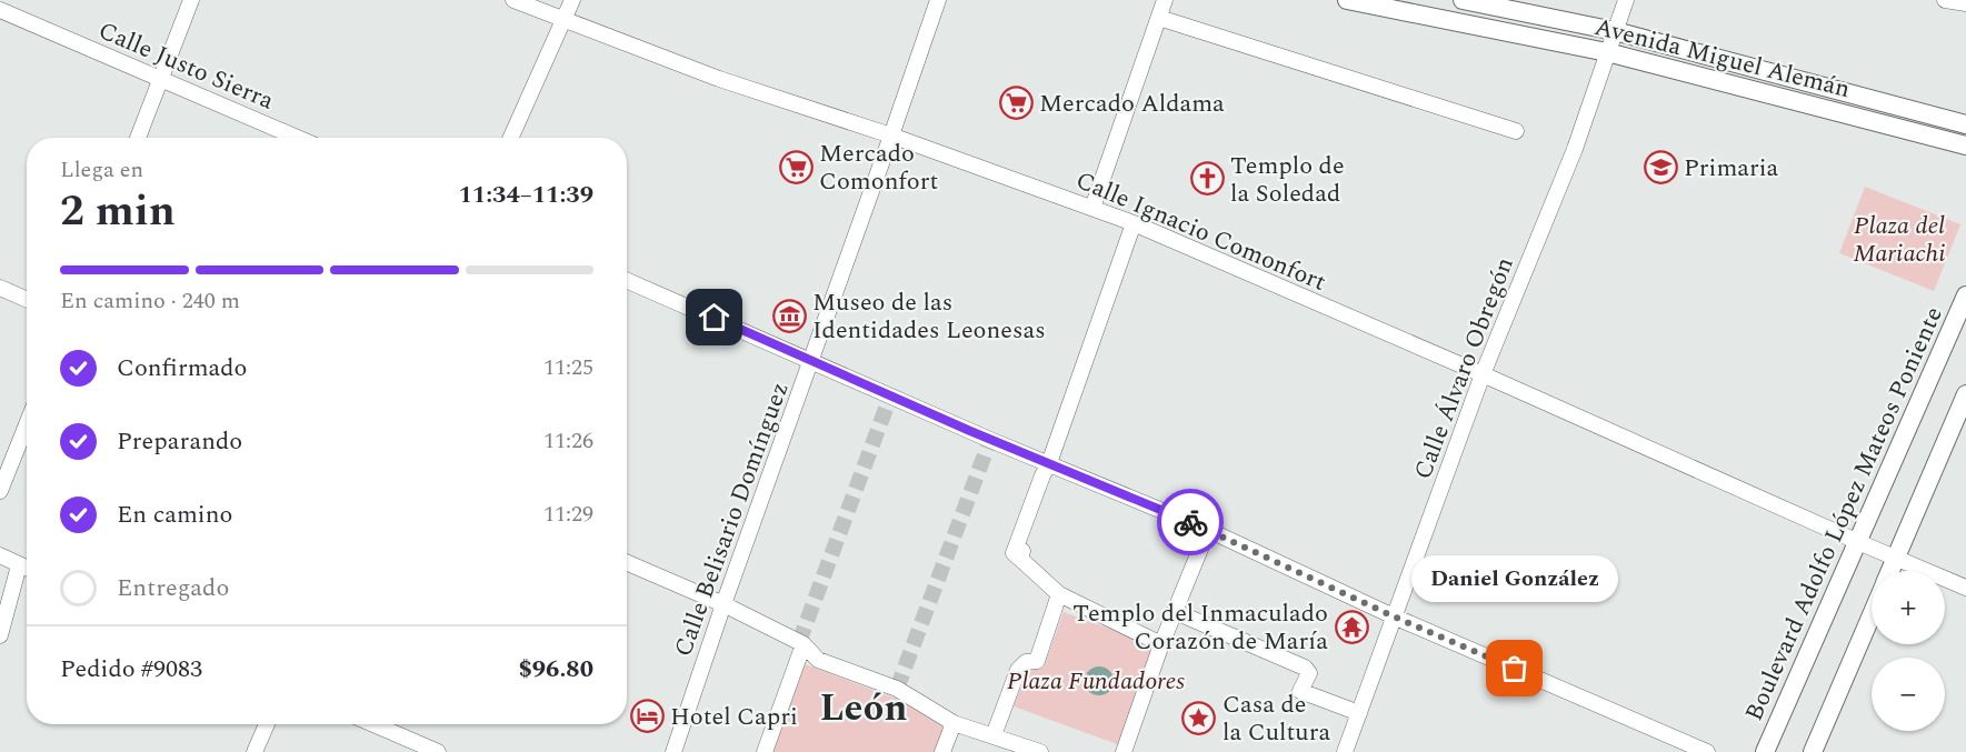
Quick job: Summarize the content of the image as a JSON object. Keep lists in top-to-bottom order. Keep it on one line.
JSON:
{"streets":{"main road":["Avenida Miguel Alemán","Boulevard Adolfo López Mateos Poniente"],"street":["Calle Justo Sierra","Calle Ignacio Comonfort","Calle Álvaro Obregón","Calle Belisario Domínguez"]},"crossings":[["Avenida Miguel Alemán","Calle Álvaro Obregón"],["Calle Ignacio Comonfort","Calle Álvaro Obregón"],["Calle Ignacio Comonfort","Boulevard Adolfo López Mateos Poniente"],["Calle Ignacio Comonfort","Calle Belisario Domínguez"]],"districts":["León"],"parks":["Plaza del Mariachi","Plaza Fundadores"],"places":{"supermarket":["Mercado Aldama","Mercado Comonfort"],"school or university":["Primaria"],"church":["Templo de la Soledad"],"museum":["Museo de las Identidades Leonesas"],"temple":["Templo del Inmaculado Corazón de María"],"other":["Daniel González"],"hotel":["Hotel Capri"],"place":["Casa de la Cultura"]},"page":{"heading":["2 min","Llega en","11:34–11:39"],"panel":["Pedido #9083","$96.80"],"bar":"En camino · 240 m","list":[["Confirmado","11:25"],["Preparando","11:26"],["En camino","11:29"],"Entregado"],"bubble":"Daniel González","map_buttons":["+","−"]}}
